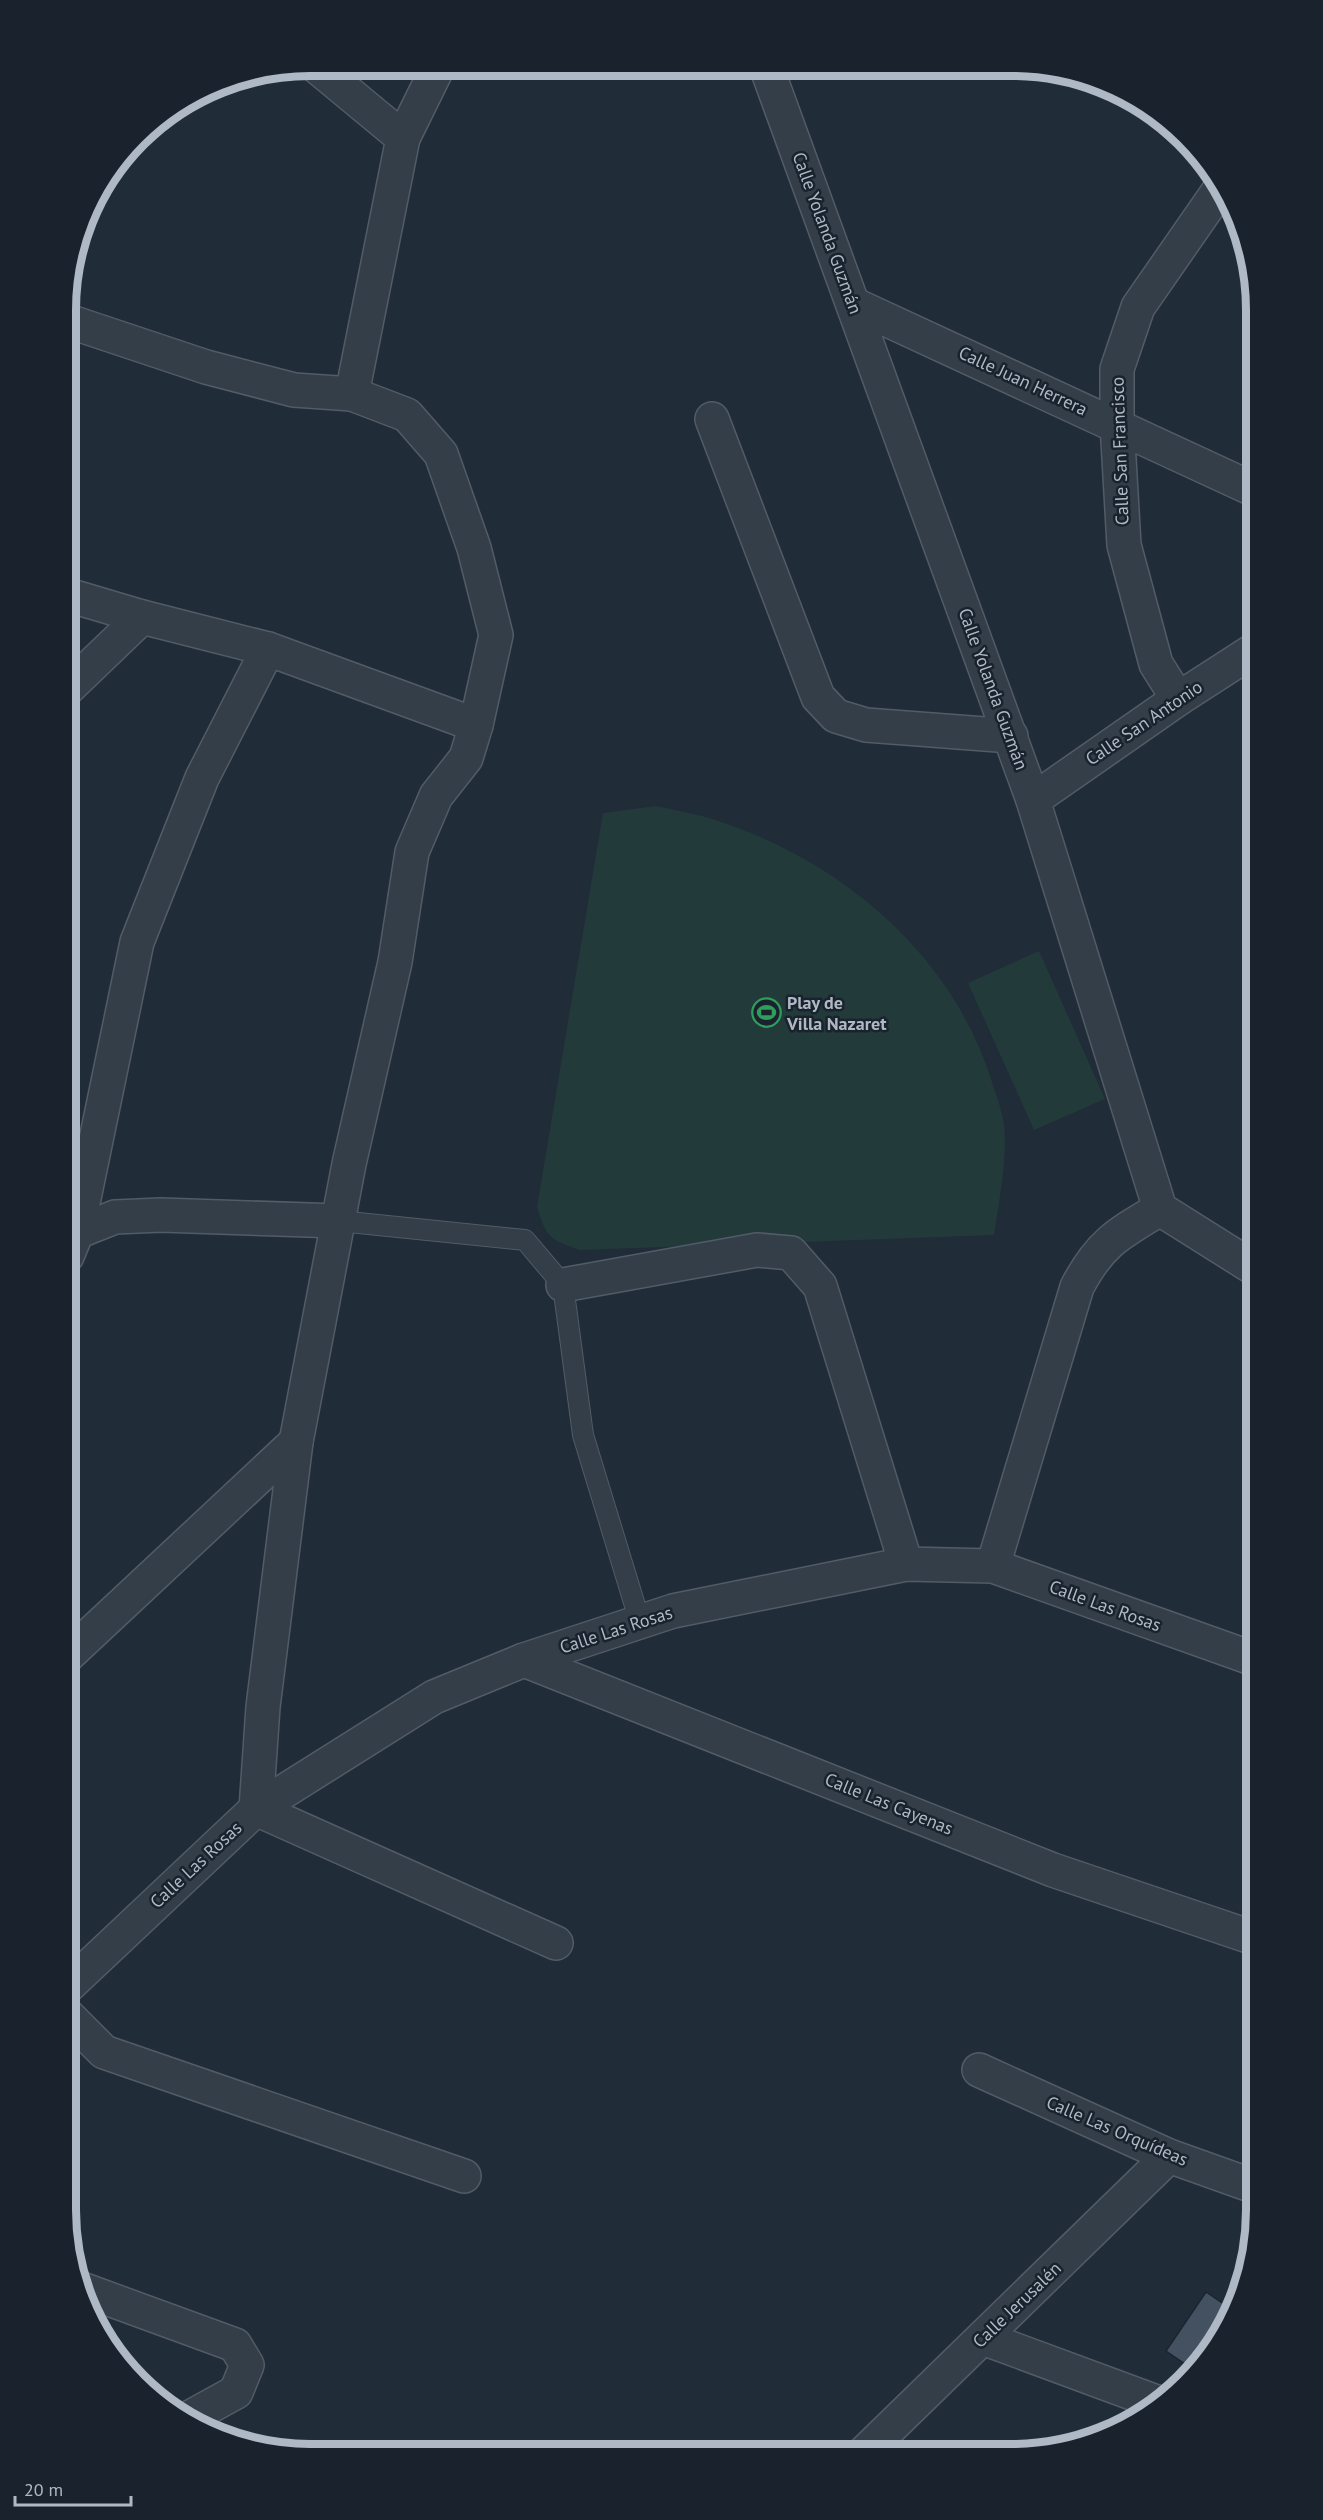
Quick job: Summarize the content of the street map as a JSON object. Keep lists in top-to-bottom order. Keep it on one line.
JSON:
{"streets":{"street":["Calle Yolanda Guzmán","Calle Juan Herrera","Calle San Francisco","Calle San Antonio","Calle Las Rosas","Calle Las Cayenas","Calle Las Orquídeas","Calle Jerusalén"]},"crossings":[["Calle Yolanda Guzmán","Calle Juan Herrera"],["Calle Yolanda Guzmán","Calle San Antonio"],["Calle Juan Herrera","Calle San Francisco"],["Calle San Francisco","Calle San Antonio"],["Calle Las Rosas","Calle Las Cayenas"],["Calle Las Orquídeas","Calle Jerusalén"]],"places":{"sports":["Play de Villa Nazaret"]},"scale_bar":"20 m"}
